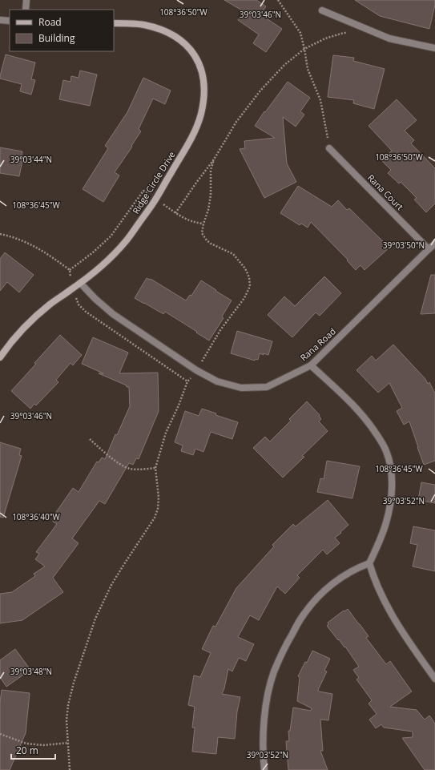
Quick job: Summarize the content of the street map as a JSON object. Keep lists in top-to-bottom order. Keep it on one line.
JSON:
{"streets":{"street":["Ridge Circle Drive","Rana Court","Rana Road"]},"crossings":[["Ridge Circle Drive","Rana Road"],["Rana Court","Rana Road"]],"legend":["Road","Building"],"scale_bar":"20 m","coordinates":["108°36'50\"W","39°03'46\"N","39°03'44\"N","108°36'45\"W","39°03'50\"N","39°03'52\"N","108°36'40\"W","39°03'48\"N"]}
